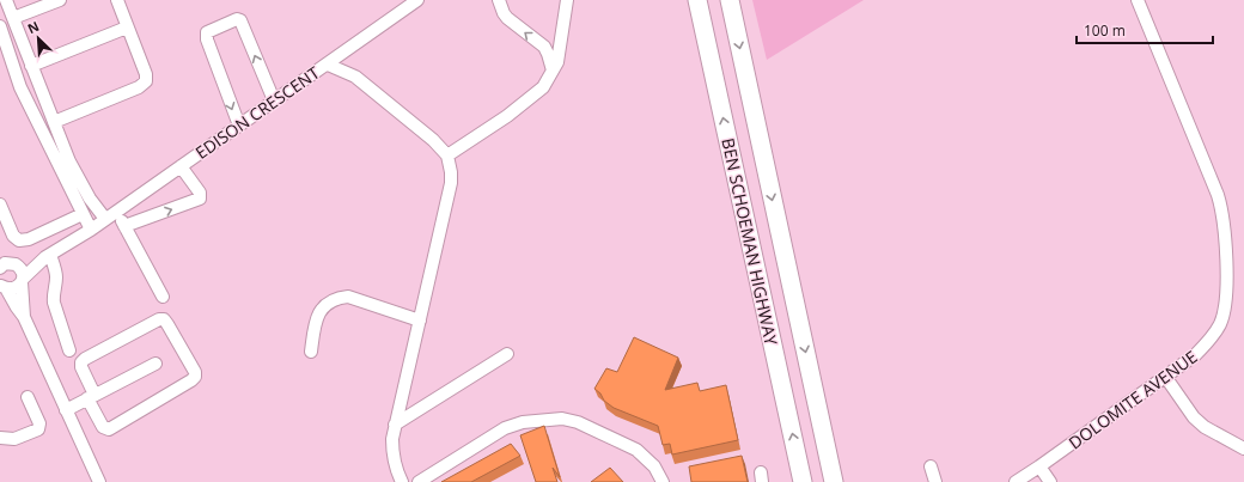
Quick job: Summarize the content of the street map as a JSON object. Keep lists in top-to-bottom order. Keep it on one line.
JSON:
{"streets":{"highway":["BEN SCHOEMAN HIGHWAY"],"street":["EDISON CRESCENT","DOLOMITE AVENUE"]},"scale_bar":"100 m","north":"top left"}
